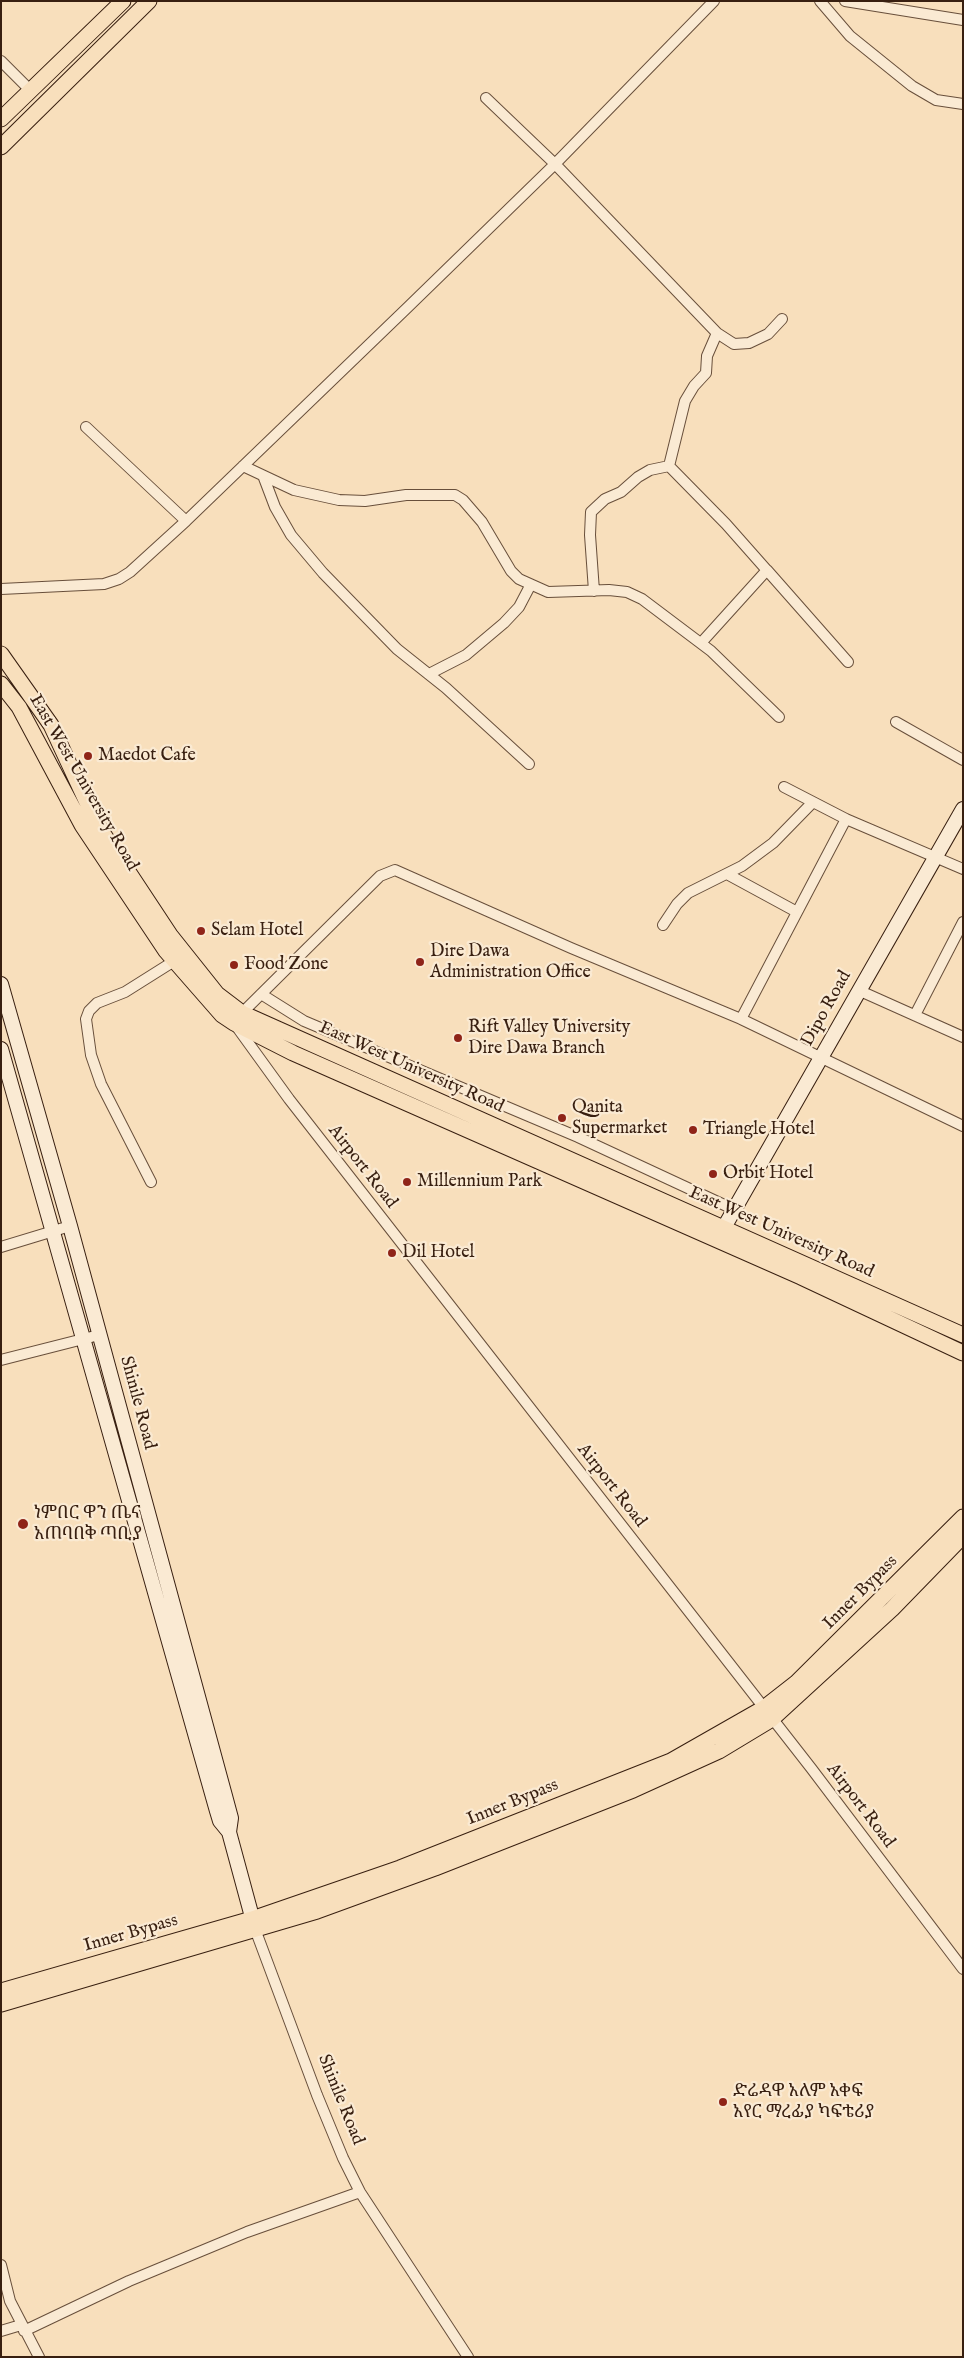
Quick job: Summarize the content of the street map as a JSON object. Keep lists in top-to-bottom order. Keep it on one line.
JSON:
{"streets":{"main road":["East West University Road","Inner Bypass"],"street":["Dipo Road","Airport Road","Shinile Road"]},"crossings":[["East West University Road","Dipo Road"],["East West University Road","Airport Road"],["Airport Road","Inner Bypass"],["Shinile Road","Inner Bypass"]],"places":["Maedot Cafe","Selam Hotel","Dire Dawa Administration Office","Food Zone","Rift Valley University Dire Dawa Branch","Qanita Supermarket","Triangle Hotel","Orbit Hotel","Millennium Park","Dil Hotel","ነምበር ዋን ጤና አጠባበቅ ጣቢያ","ድሬዳዋ አለም አቀፍ አየር ማረፊያ ካፍቴሪያ"]}
